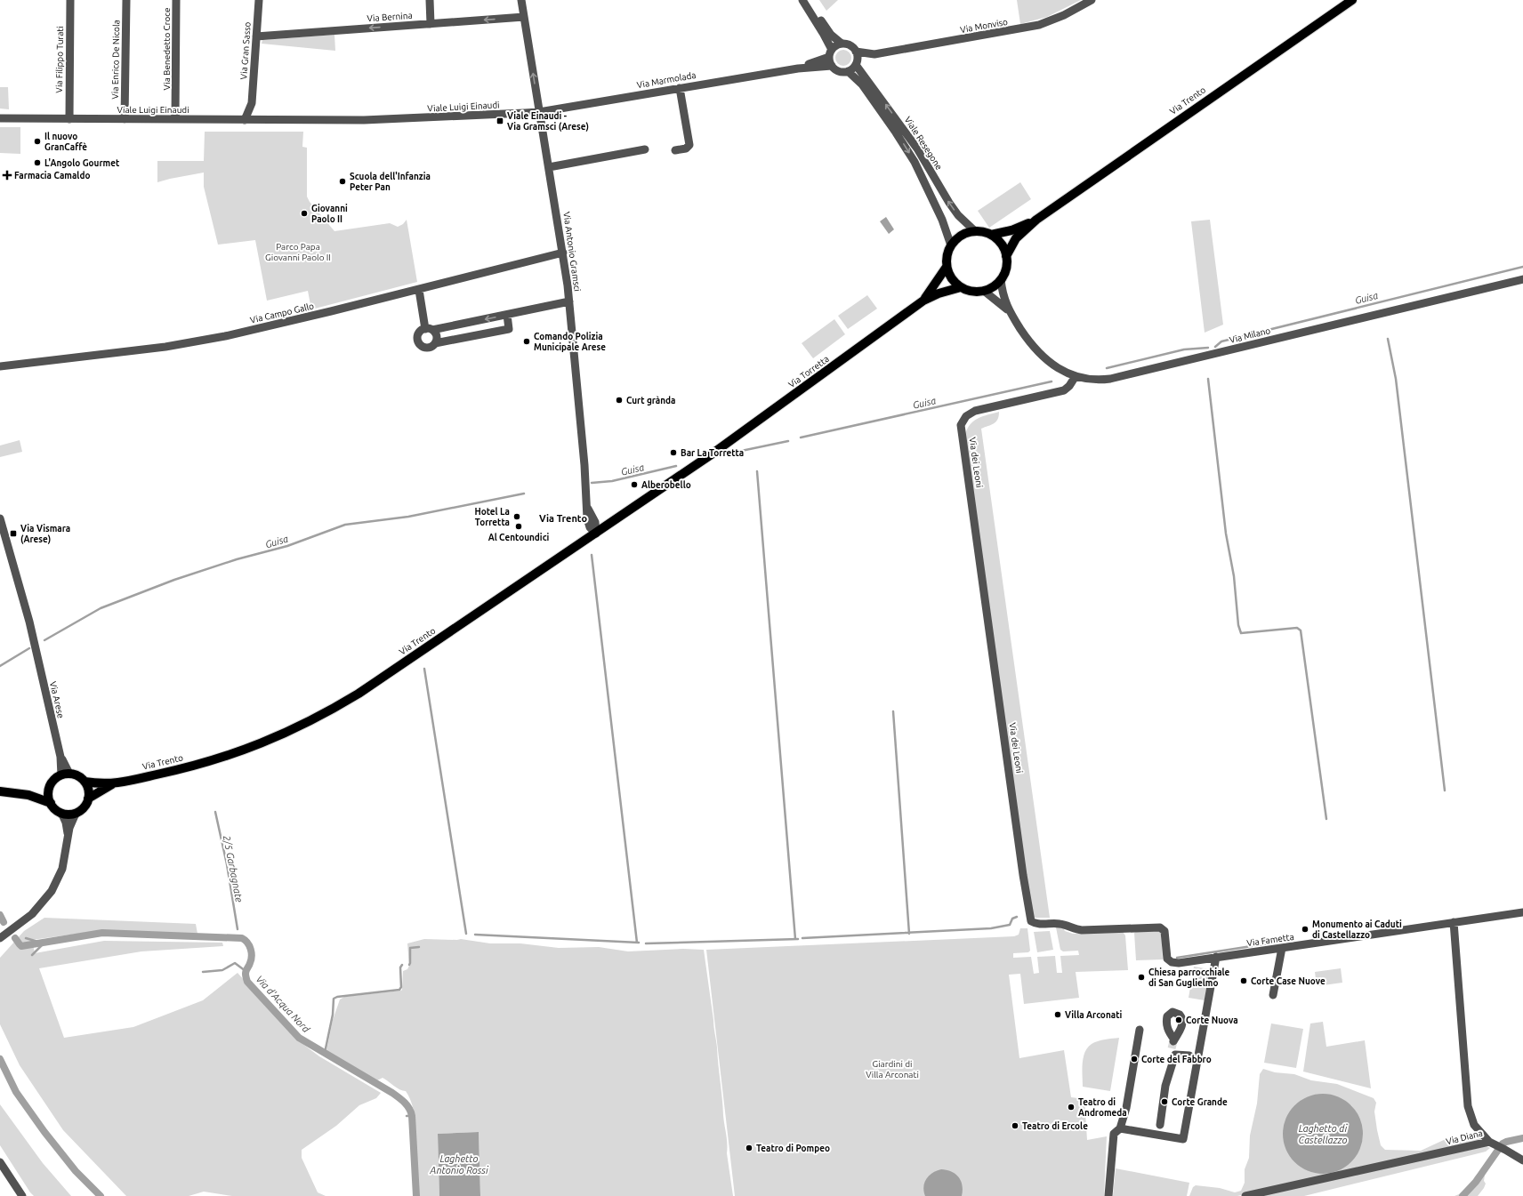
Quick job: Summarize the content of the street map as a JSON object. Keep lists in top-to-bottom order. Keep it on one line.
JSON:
{"streets":{"main road":["Via Trento","Via Torretta"],"street":["Via Bernina","Via Monviso","Via Benedetto Croce","Via Gran Sasso","Via Filippo Turati","Via Enrico De Nicola","Via Marmolada","Viale Luigi Einaudi","Viale Resegone","Via Antonio Gramsci","Via Campo Gallo","Via Milano","Via dei Leoni","Via Arese","Via Fametta","Via Diana"]},"crossings":[["Via Bernina","Via Gran Sasso"],["Via Bernina","Via Antonio Gramsci"],["Via Monviso","Via Marmolada"],["Via Monviso","Viale Resegone"],["Via Benedetto Croce","Viale Luigi Einaudi"],["Via Gran Sasso","Viale Luigi Einaudi"],["Via Filippo Turati","Viale Luigi Einaudi"],["Via Enrico De Nicola","Viale Luigi Einaudi"],["Via Marmolada","Viale Luigi Einaudi"],["Via Marmolada","Viale Resegone"],["Via Marmolada","Via Antonio Gramsci"],["Via Trento","Via Antonio Gramsci"],["Via Trento","Via Torretta"],["Via Trento","Via Arese"],["Viale Luigi Einaudi","Via Antonio Gramsci"],["Viale Resegone","Via Torretta"],["Via Antonio Gramsci","Via Campo Gallo"],["Via Milano","Via dei Leoni"],["Via dei Leoni","Via Fametta"],["Via Fametta","Via Diana"]],"one_way":["Via Bernina"],"districts":["Via Trento"],"water":["Guisa","2/5 Garbagnate","Via d'Acqua Nord","Laghetto di Castellazzo","Laghetto Antonio Rossi"],"parks":["Parco Papa Giovanni Paolo II","Giardini di Villa Arconati"],"places":{"transit":["Viale Einaudi - Via Gramsci (Arese)","Via Vismara (Arese)"],"other":["Il nuovo GranCaffè","L'Angolo Gourmet","Scuola dell'Infanzia Peter Pan","Giovanni Paolo II","Comando Polizia Municipale Arese","Curt grànda","Bar La Torretta","Alberobello","Hotel La Torretta","Al Centoundici","Monumento ai Caduti di Castellazzo","Chiesa parrocchiale di San Guglielmo","Corte Case Nuove","Villa Arconati","Corte Nuova","Corte del Fabbro","Corte Grande","Teatro di Andromeda","Teatro di Ercole","Teatro di Pompeo"],"health":["Farmacia Camaldo"]}}
